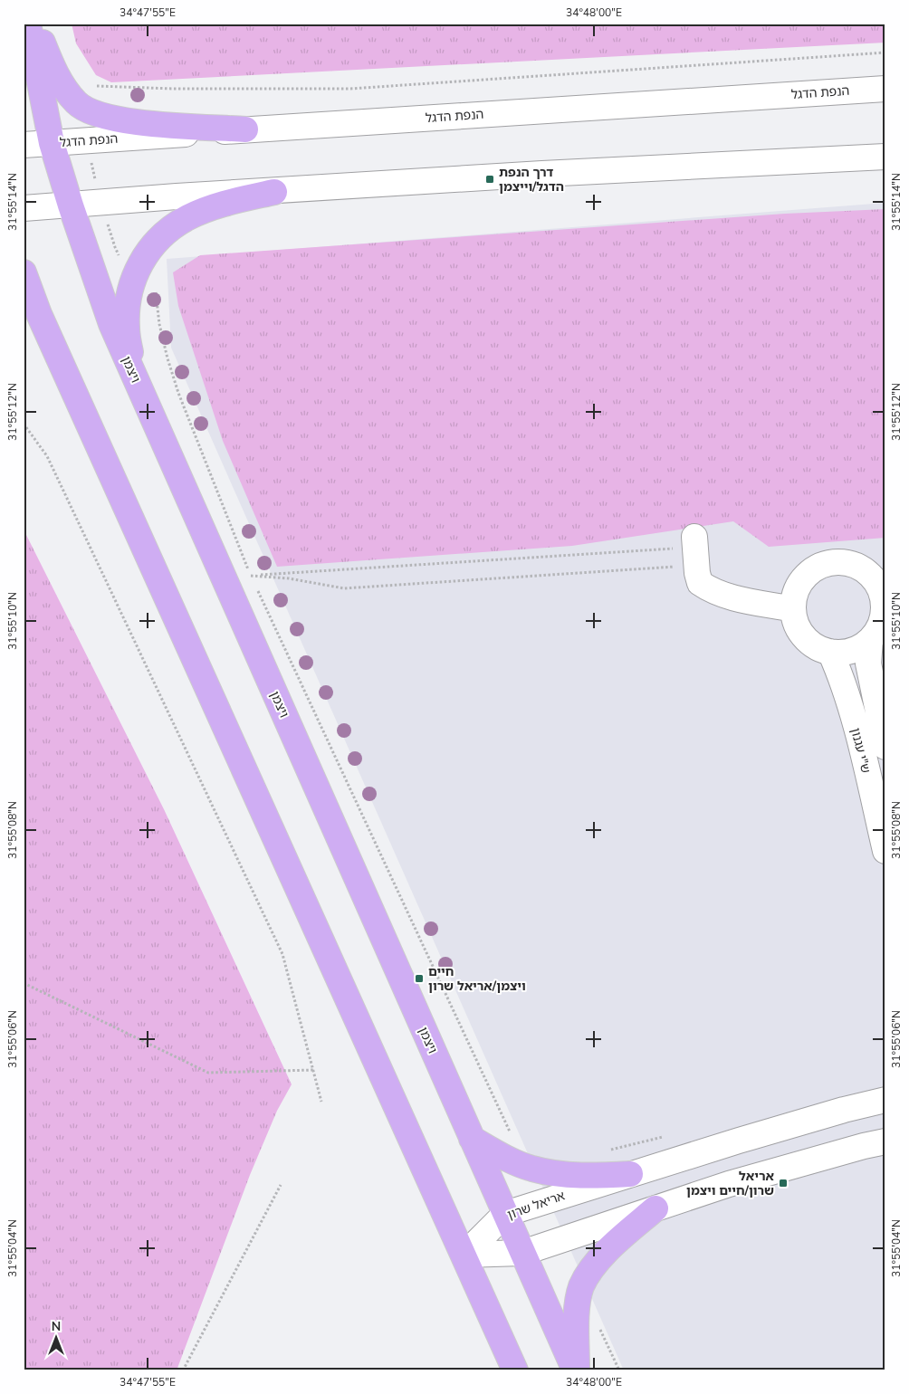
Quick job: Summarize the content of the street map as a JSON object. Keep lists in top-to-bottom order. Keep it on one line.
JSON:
{"streets":{"main road":["הנפת הדגל","ויצמן","ש\"י עגנון","אריאל שרון"]},"crossings":[["הנפת הדגל","ויצמן"],["ויצמן","אריאל שרון"]],"places":{"transit":["דרך הנפת הדגל/וייצמן","חיים ויצמן/אריאל שרון","אריאל שרון/חיים ויצמן"]},"north":"top","coordinates":["34°47'55\"E","34°48'00\"E","31°55'14\"N","31°55'12\"N","31°55'10\"N","31°55'08\"N","31°55'06\"N","31°55'04\"N"]}
